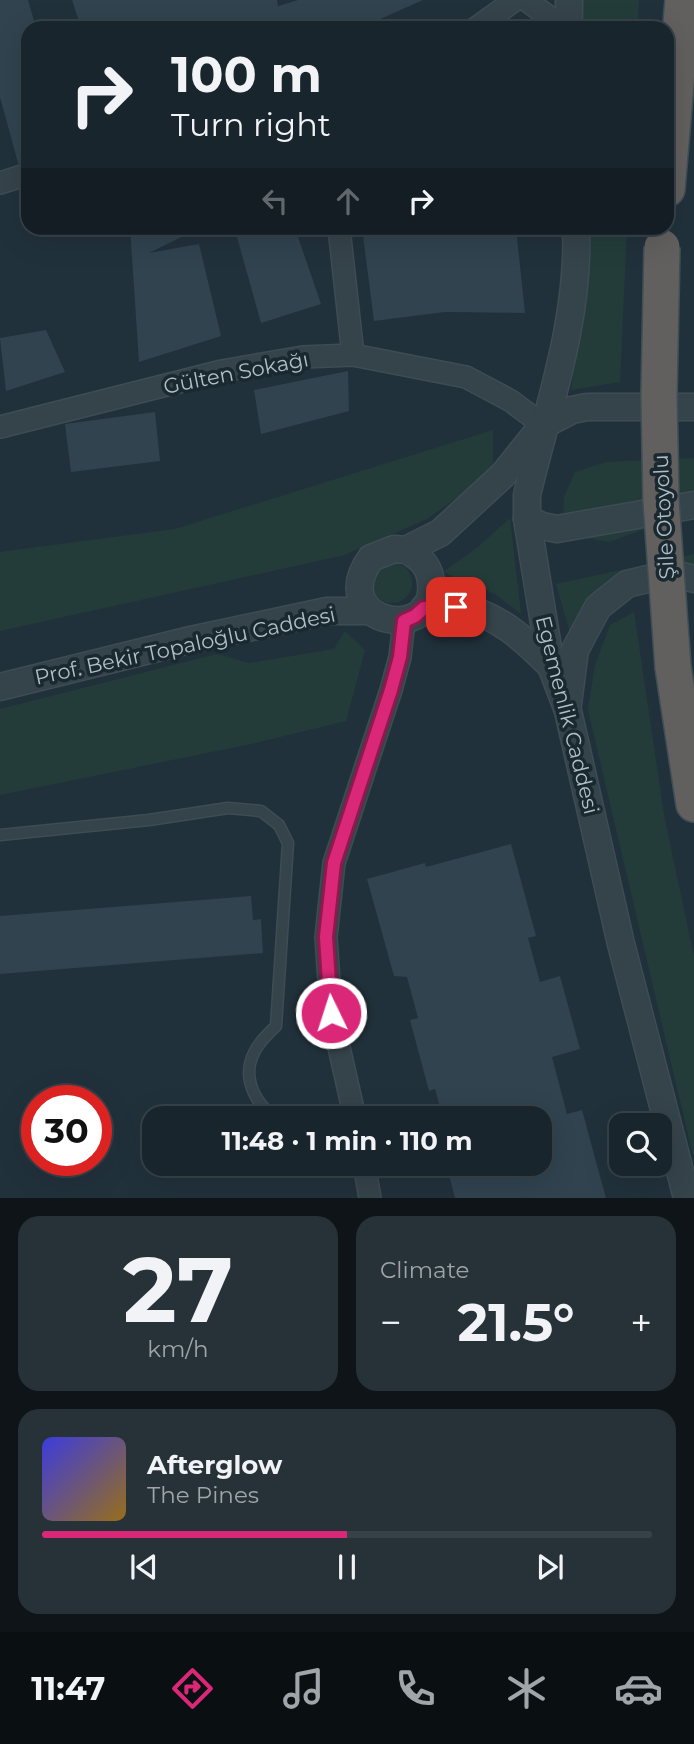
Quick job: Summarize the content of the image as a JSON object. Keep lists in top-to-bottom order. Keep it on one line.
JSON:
{"streets":{"highway":["Şile Otoyolu"],"street":["Gülten Sokağı","Prof. Bekir Topaloğlu Caddesi","Egemenlik Caddesi"]},"crossings":[["Gülten Sokağı","Egemenlik Caddesi"]],"page":{"turn":["100 m","Turn right"],"limit":"30","trip":"11:48 · 1 min · 110 m","tile":[["27","km/h"],"Climate"],"heat":["−","21.5°","+"],"song":["Afterglow","The Pines"],"tabs":"11:47"}}
